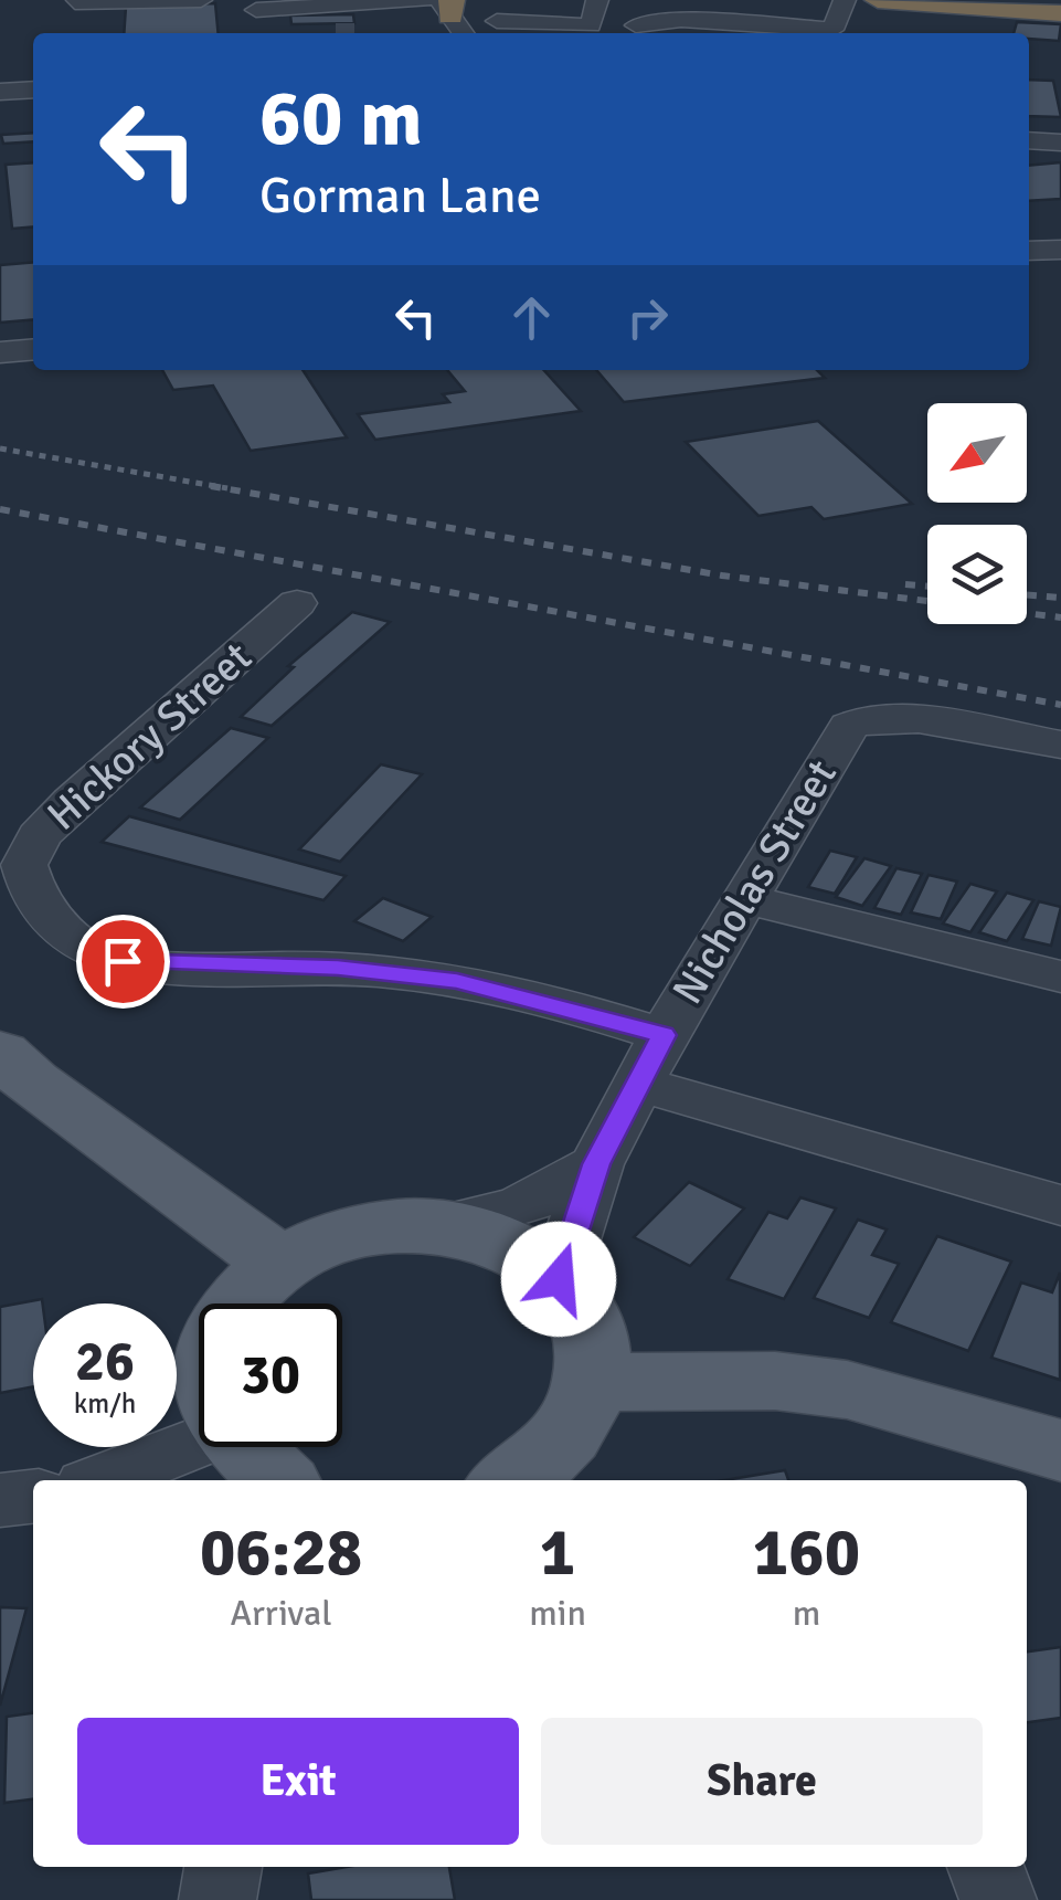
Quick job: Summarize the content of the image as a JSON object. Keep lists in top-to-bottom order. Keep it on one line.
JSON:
{"streets":{"street":["Hickory Street","Nicholas Street"]},"crossings":[["Hickory Street","Nicholas Street"]],"north":"bottom left","page":{"turn":["60 m","Gorman Lane"],"speed":"26 km/h","limit":"30","eta":["06:28","Arrival","1","min","160","m"],"buttons":["Exit","Share"]}}
